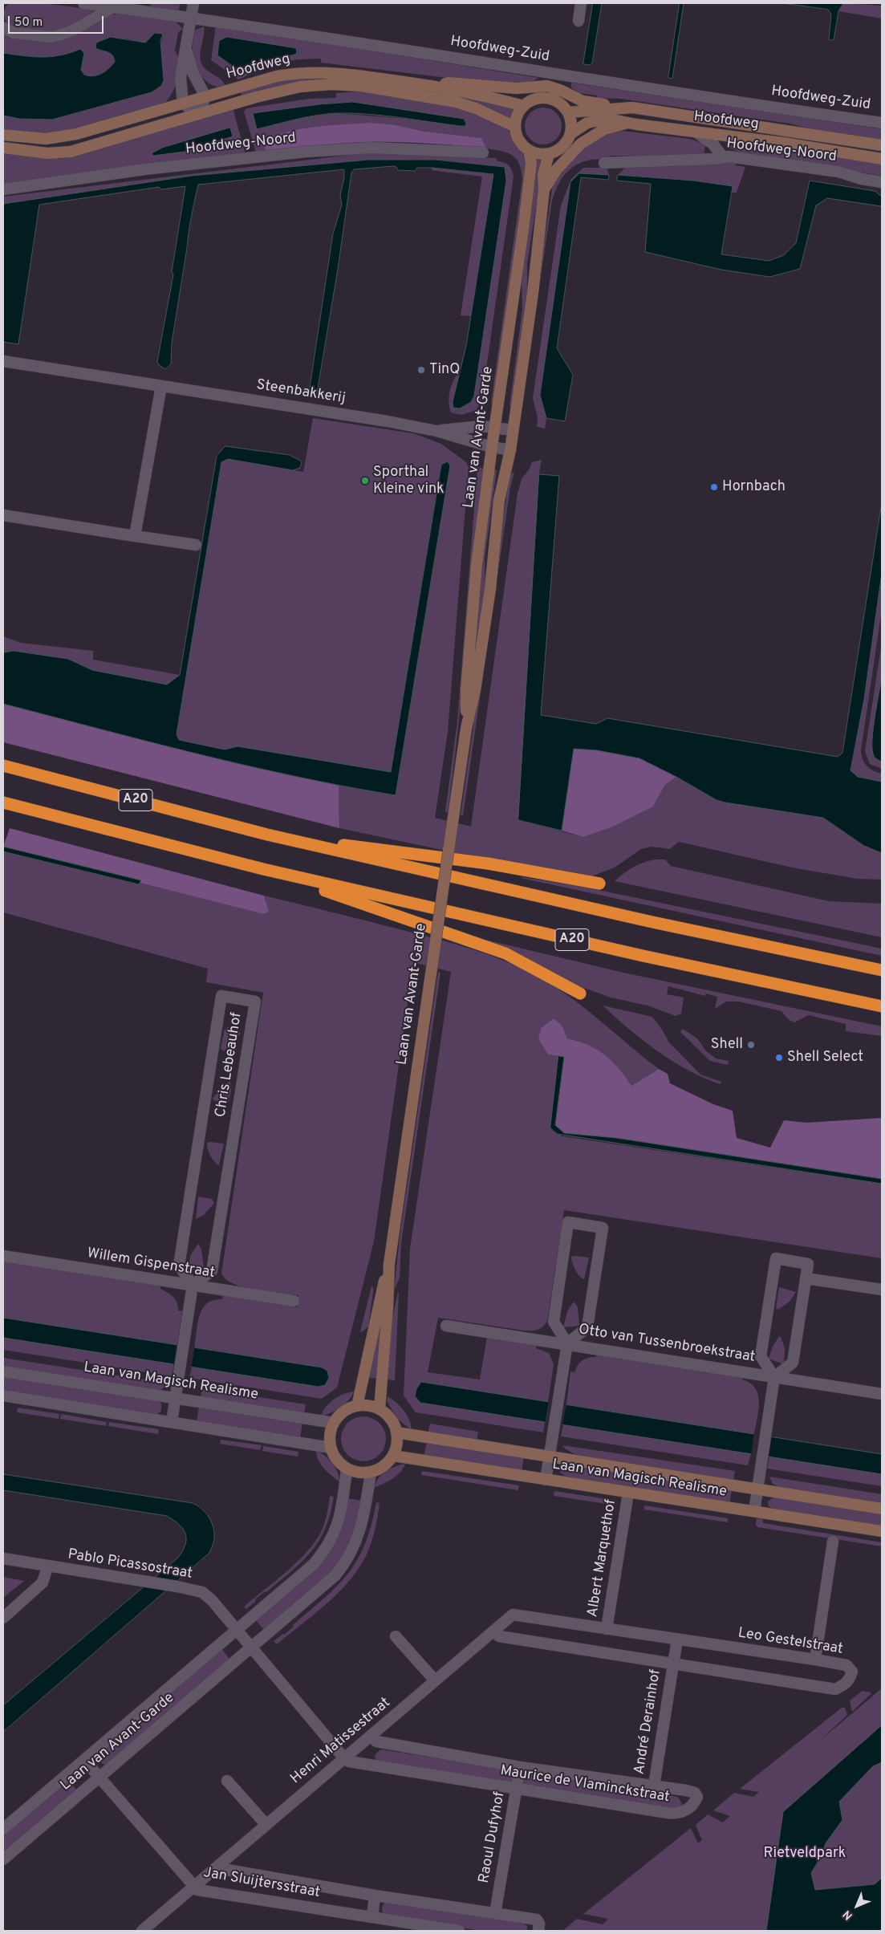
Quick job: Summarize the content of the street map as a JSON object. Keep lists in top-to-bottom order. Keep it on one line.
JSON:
{"streets":{"highway":["A20"],"main road":["Hoofdweg","Laan van Avant-Garde","Laan van Magisch Realisme"],"street":["Hoofdweg-Zuid","Hoofdweg-Noord","Steenbakkerij","Chris Lebeauhof","Willem Gispenstraat","Otto van Tussenbroekstraat","Albert Marquethof","Pablo Picassostraat","Leo Gestelstraat","André Derainhof","Henri Matissestraat","Maurice de Vlaminckstraat","Raoul Dufyhof","Jan Sluijtersstraat"]},"crossings":[["Hoofdweg","Laan van Avant-Garde"],["Steenbakkerij","Laan van Avant-Garde"],["Laan van Avant-Garde","Laan van Magisch Realisme"],["Laan van Avant-Garde","Pablo Picassostraat"],["Laan van Avant-Garde","Jan Sluijtersstraat"],["Chris Lebeauhof","Willem Gispenstraat"],["Laan van Magisch Realisme","Albert Marquethof"],["Albert Marquethof","Leo Gestelstraat"],["Leo Gestelstraat","André Derainhof"],["Leo Gestelstraat","Henri Matissestraat"],["André Derainhof","Maurice de Vlaminckstraat"],["Henri Matissestraat","Maurice de Vlaminckstraat"],["Henri Matissestraat","Jan Sluijtersstraat"],["Maurice de Vlaminckstraat","Raoul Dufyhof"],["Raoul Dufyhof","Jan Sluijtersstraat"]],"parks":["Rietveldpark"],"places":["TinQ","Sporthal Kleine vink","Hornbach","Shell","Shell Select"],"scale_bar":"50 m","north":"bottom left"}
